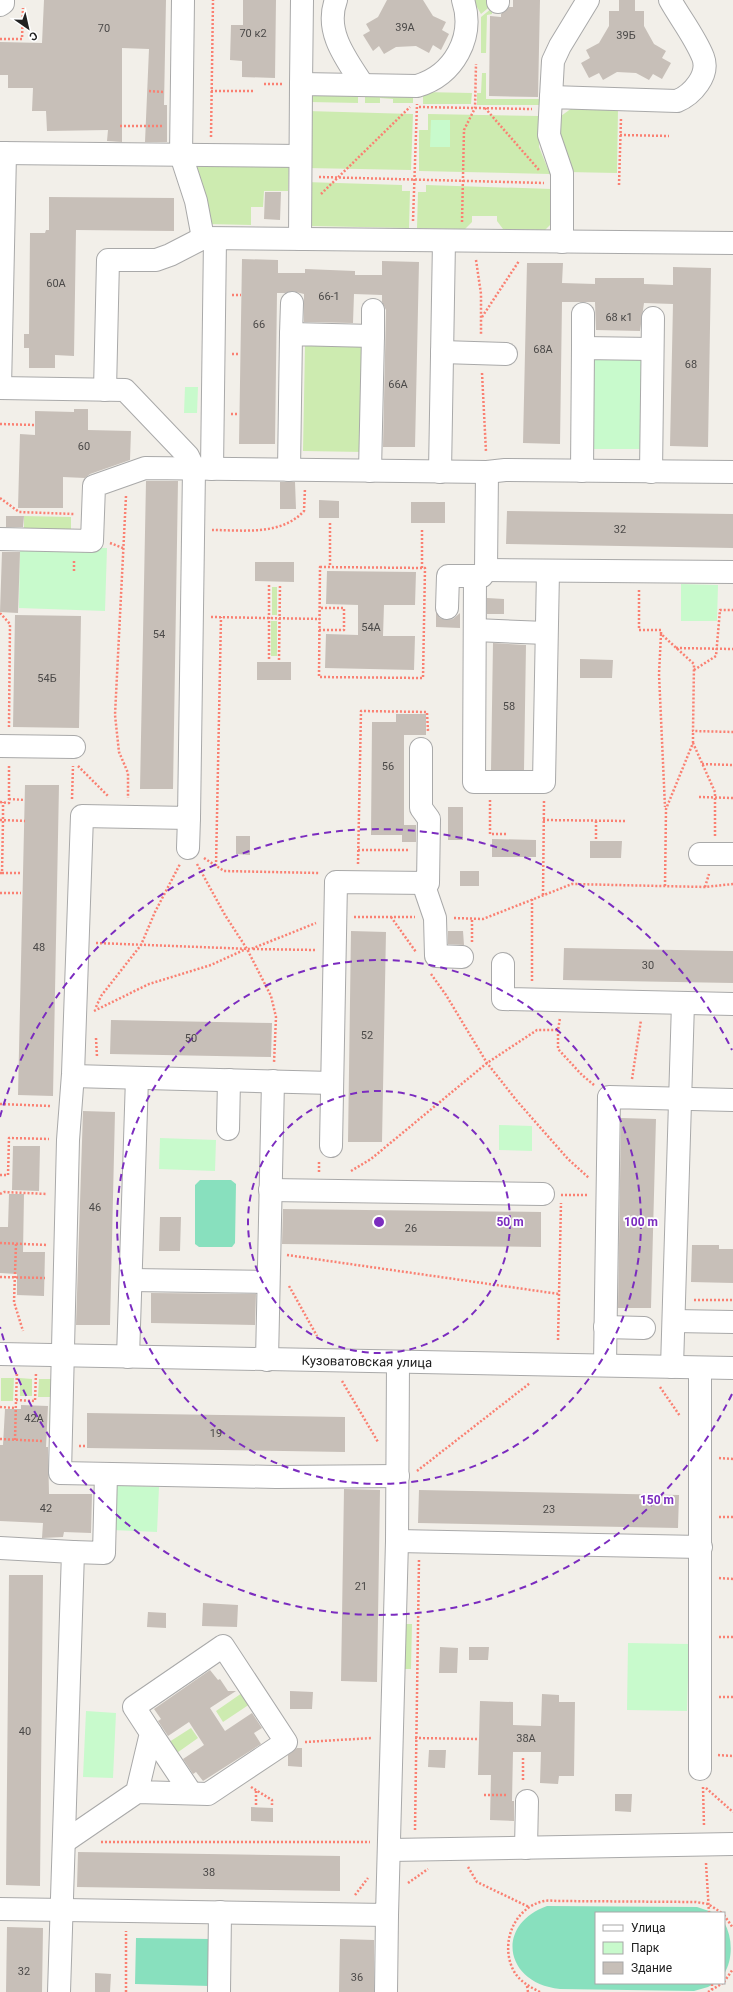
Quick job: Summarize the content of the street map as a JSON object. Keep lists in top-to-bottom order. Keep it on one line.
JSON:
{"streets":{"street":["Кузоватовская улица"]},"house_numbers":["39А","70","70 к2","39Б","60А","66-1","68 к1","66","68А","68","66А","60","32","54А","54","54Б","58","56","48","30","52","50","46","26","42А","19","42","23","21","40","38А","38","32","36"],"legend":["Улица","Парк","Здание"],"north":"bottom right","rings":["50 m","100 m","150 m"]}
